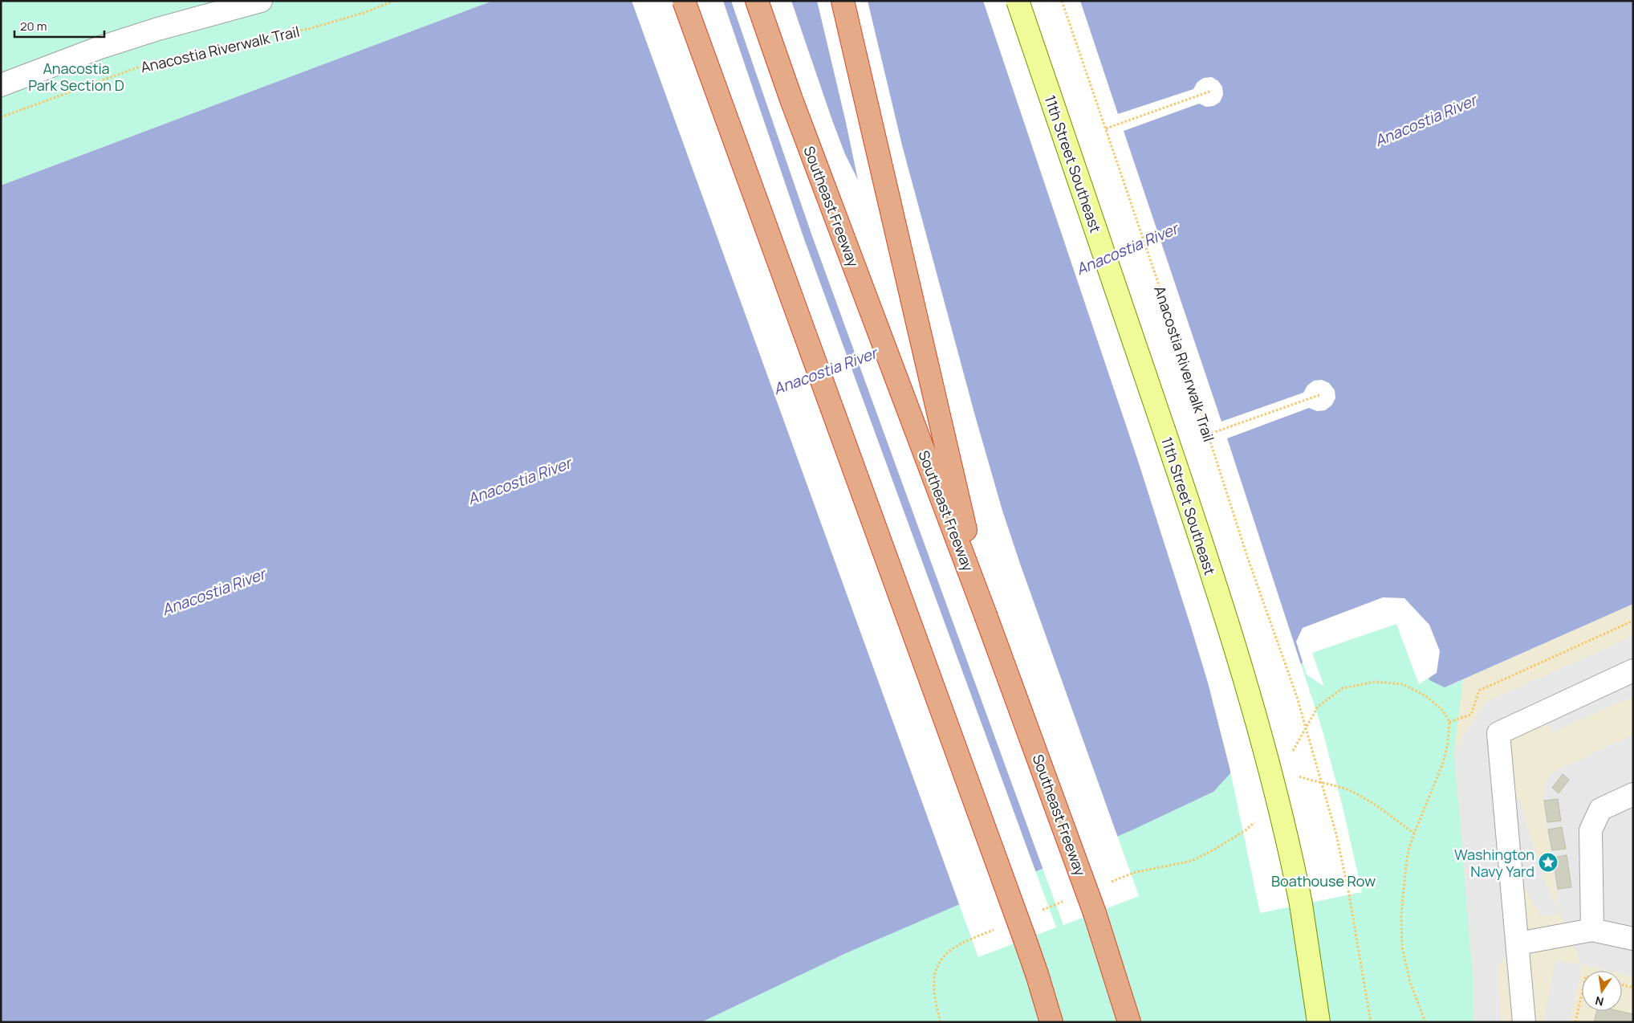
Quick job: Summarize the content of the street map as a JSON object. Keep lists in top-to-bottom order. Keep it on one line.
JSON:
{"streets":{"highway":["Southeast Freeway"],"main road":["11th Street Southeast"],"path":["Anacostia Riverwalk Trail"]},"water":["Anacostia River"],"parks":["Anacostia Park Section D","Boathouse Row"],"places":{"place":["Washington Navy Yard"]},"scale_bar":"20 m","north":"bottom"}
